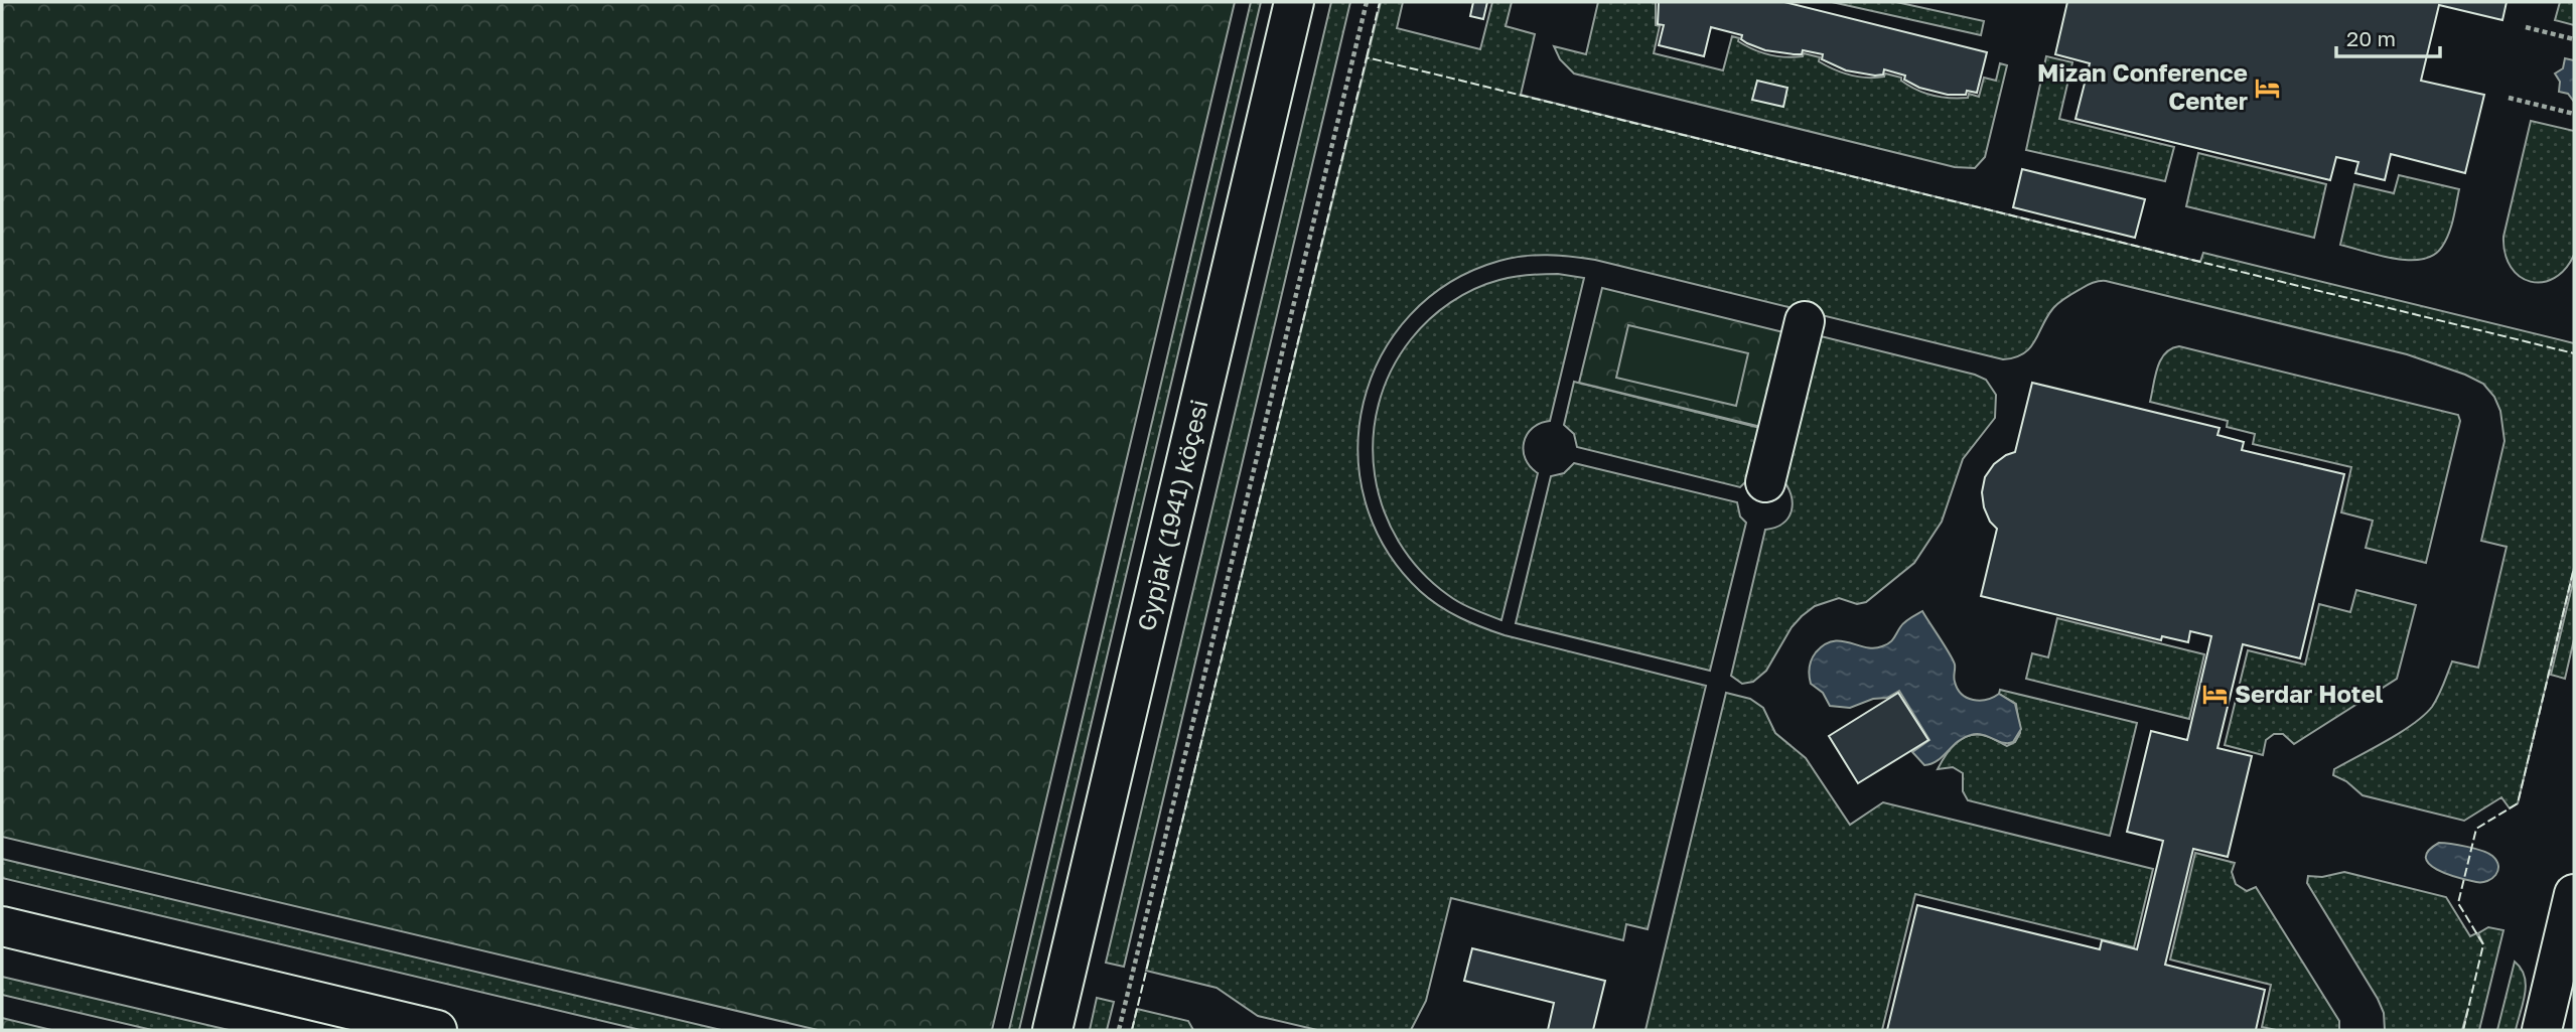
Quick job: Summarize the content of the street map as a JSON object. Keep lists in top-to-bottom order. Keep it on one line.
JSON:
{"streets":{"street":["Gypjak (1941) köçesi"]},"places":{"hotel":["Mizan Conference Center","Serdar Hotel"]},"scale_bar":"20 m"}
